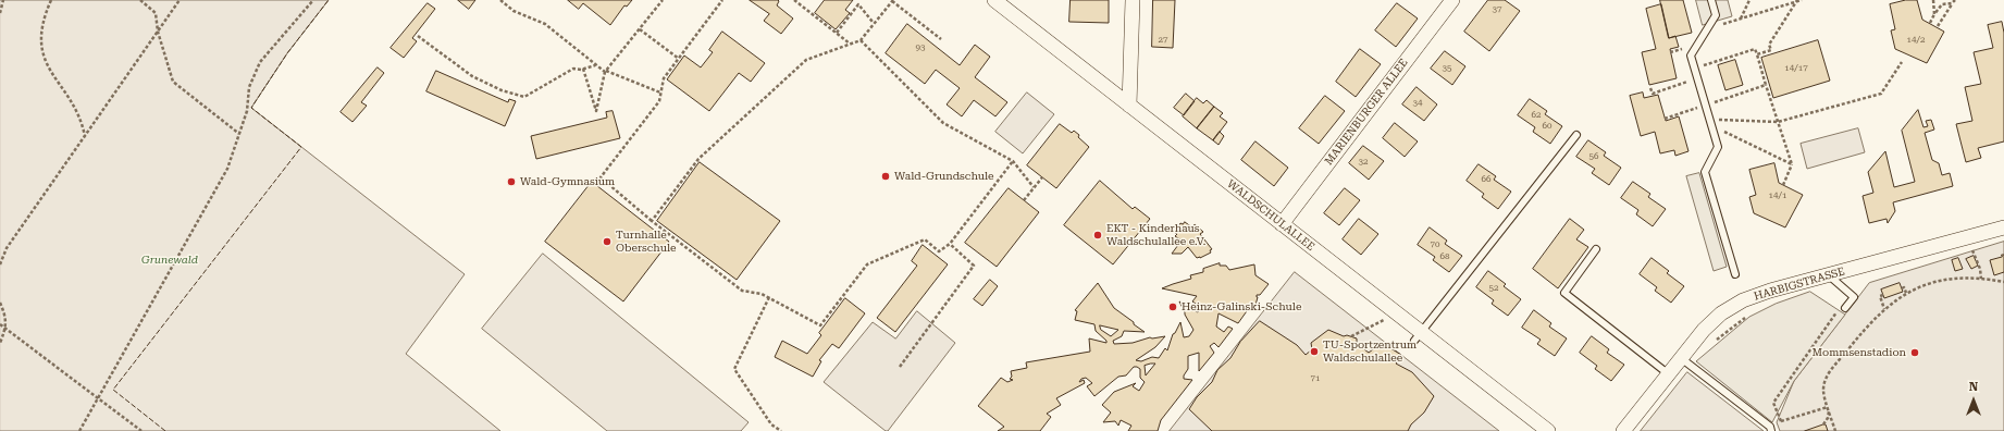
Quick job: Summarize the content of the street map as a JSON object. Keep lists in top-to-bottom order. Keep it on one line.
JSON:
{"streets":{"street":["MARIENBURGER ALLEE","WALDSCHULALLEE","HARBIGSTRASSE"]},"crossings":[["MARIENBURGER ALLEE","WALDSCHULALLEE"]],"parks":["Grunewald"],"places":["Wald-Grundschule","Wald-Gymnasium","EKT - Kinderhaus Waldschulallee e.V.","Turnhalle Oberschule","Heinz-Galinski-Schule","TU-Sportzentrum Waldschulallee","Mommsenstadion"],"house_numbers":["37","27","14/2","93","35","14/17","34","62","60","56","32","66","14/1","70","68","52","71"],"north":"top"}
